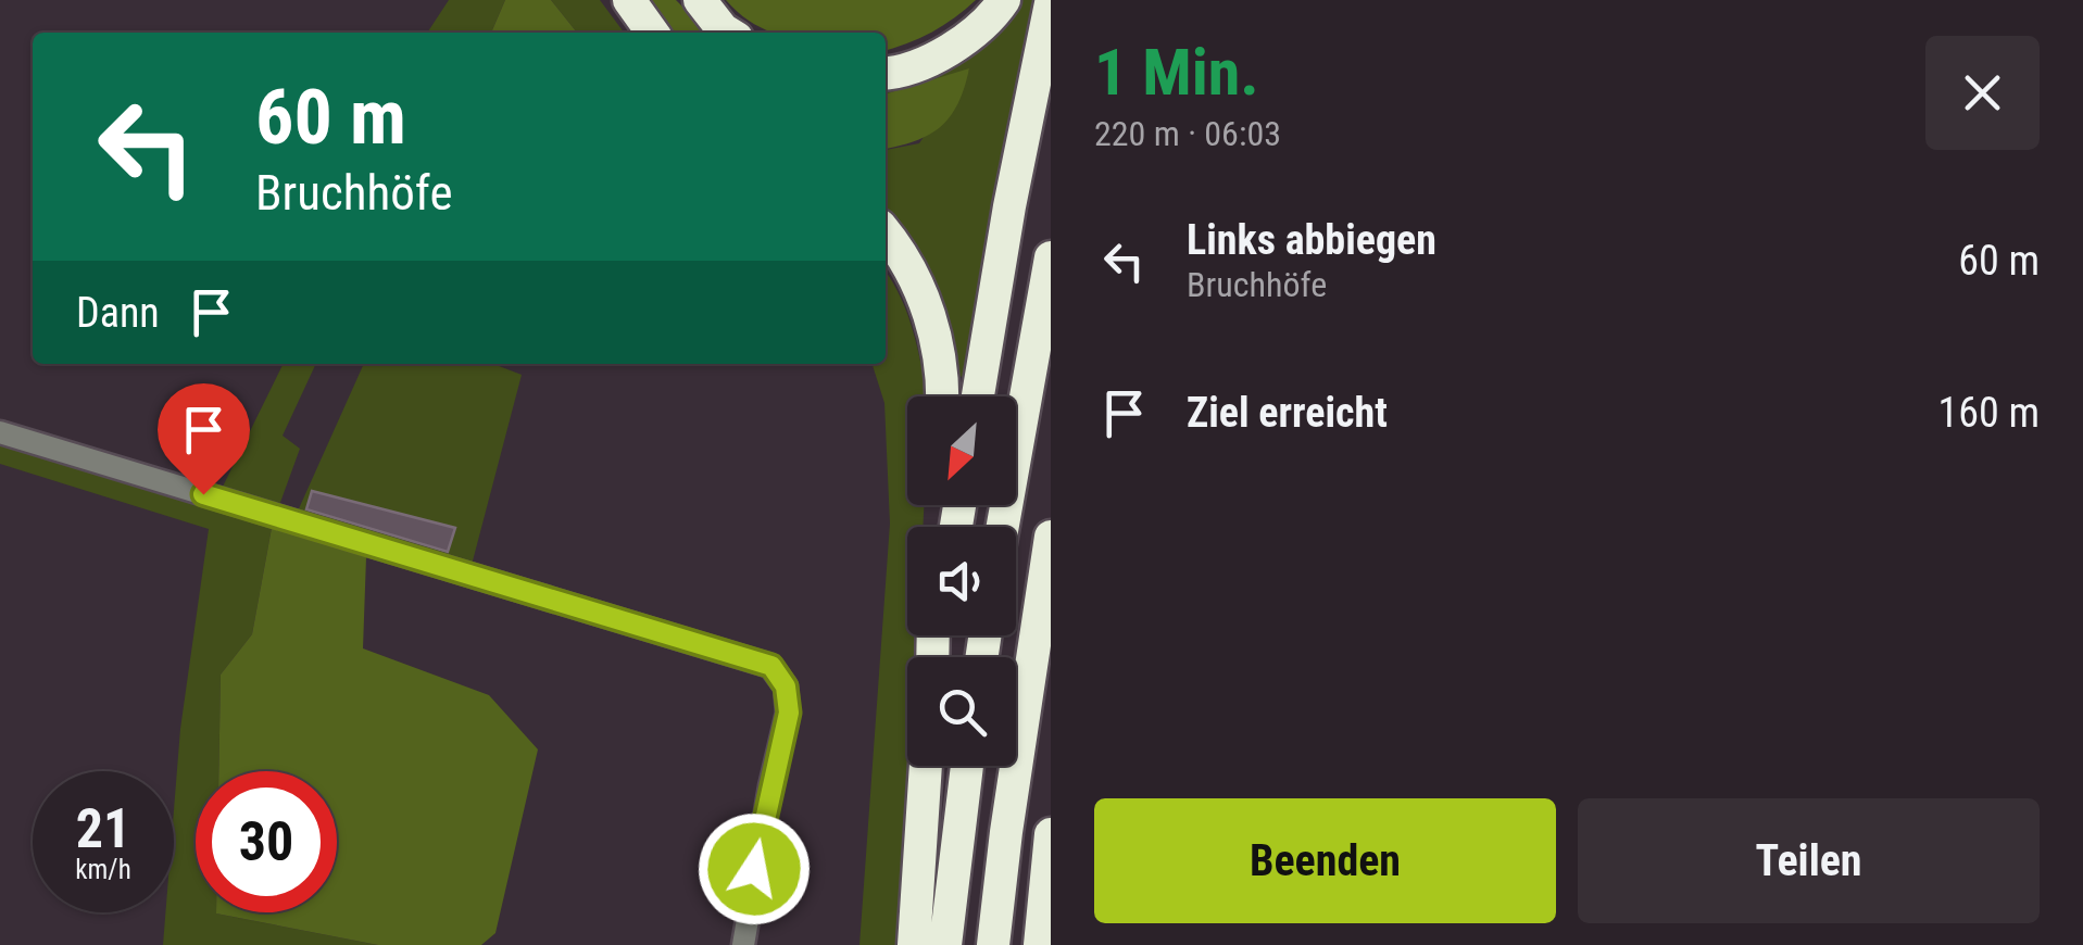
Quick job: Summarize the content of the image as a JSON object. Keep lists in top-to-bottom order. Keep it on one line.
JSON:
{"north":"bottom left","page":{"heading":["1 Min.","220 m · 06:03"],"turn":["60 m","Bruchhöfe"],"list":[{"name":"Links abbiegen","note":"Bruchhöfe","value":"60 m"},{"name":"Ziel erreicht","value":"160 m"}],"then":"Dann","speed":"21 km/h","limit":"30","buttons":["Beenden","Teilen"]}}
